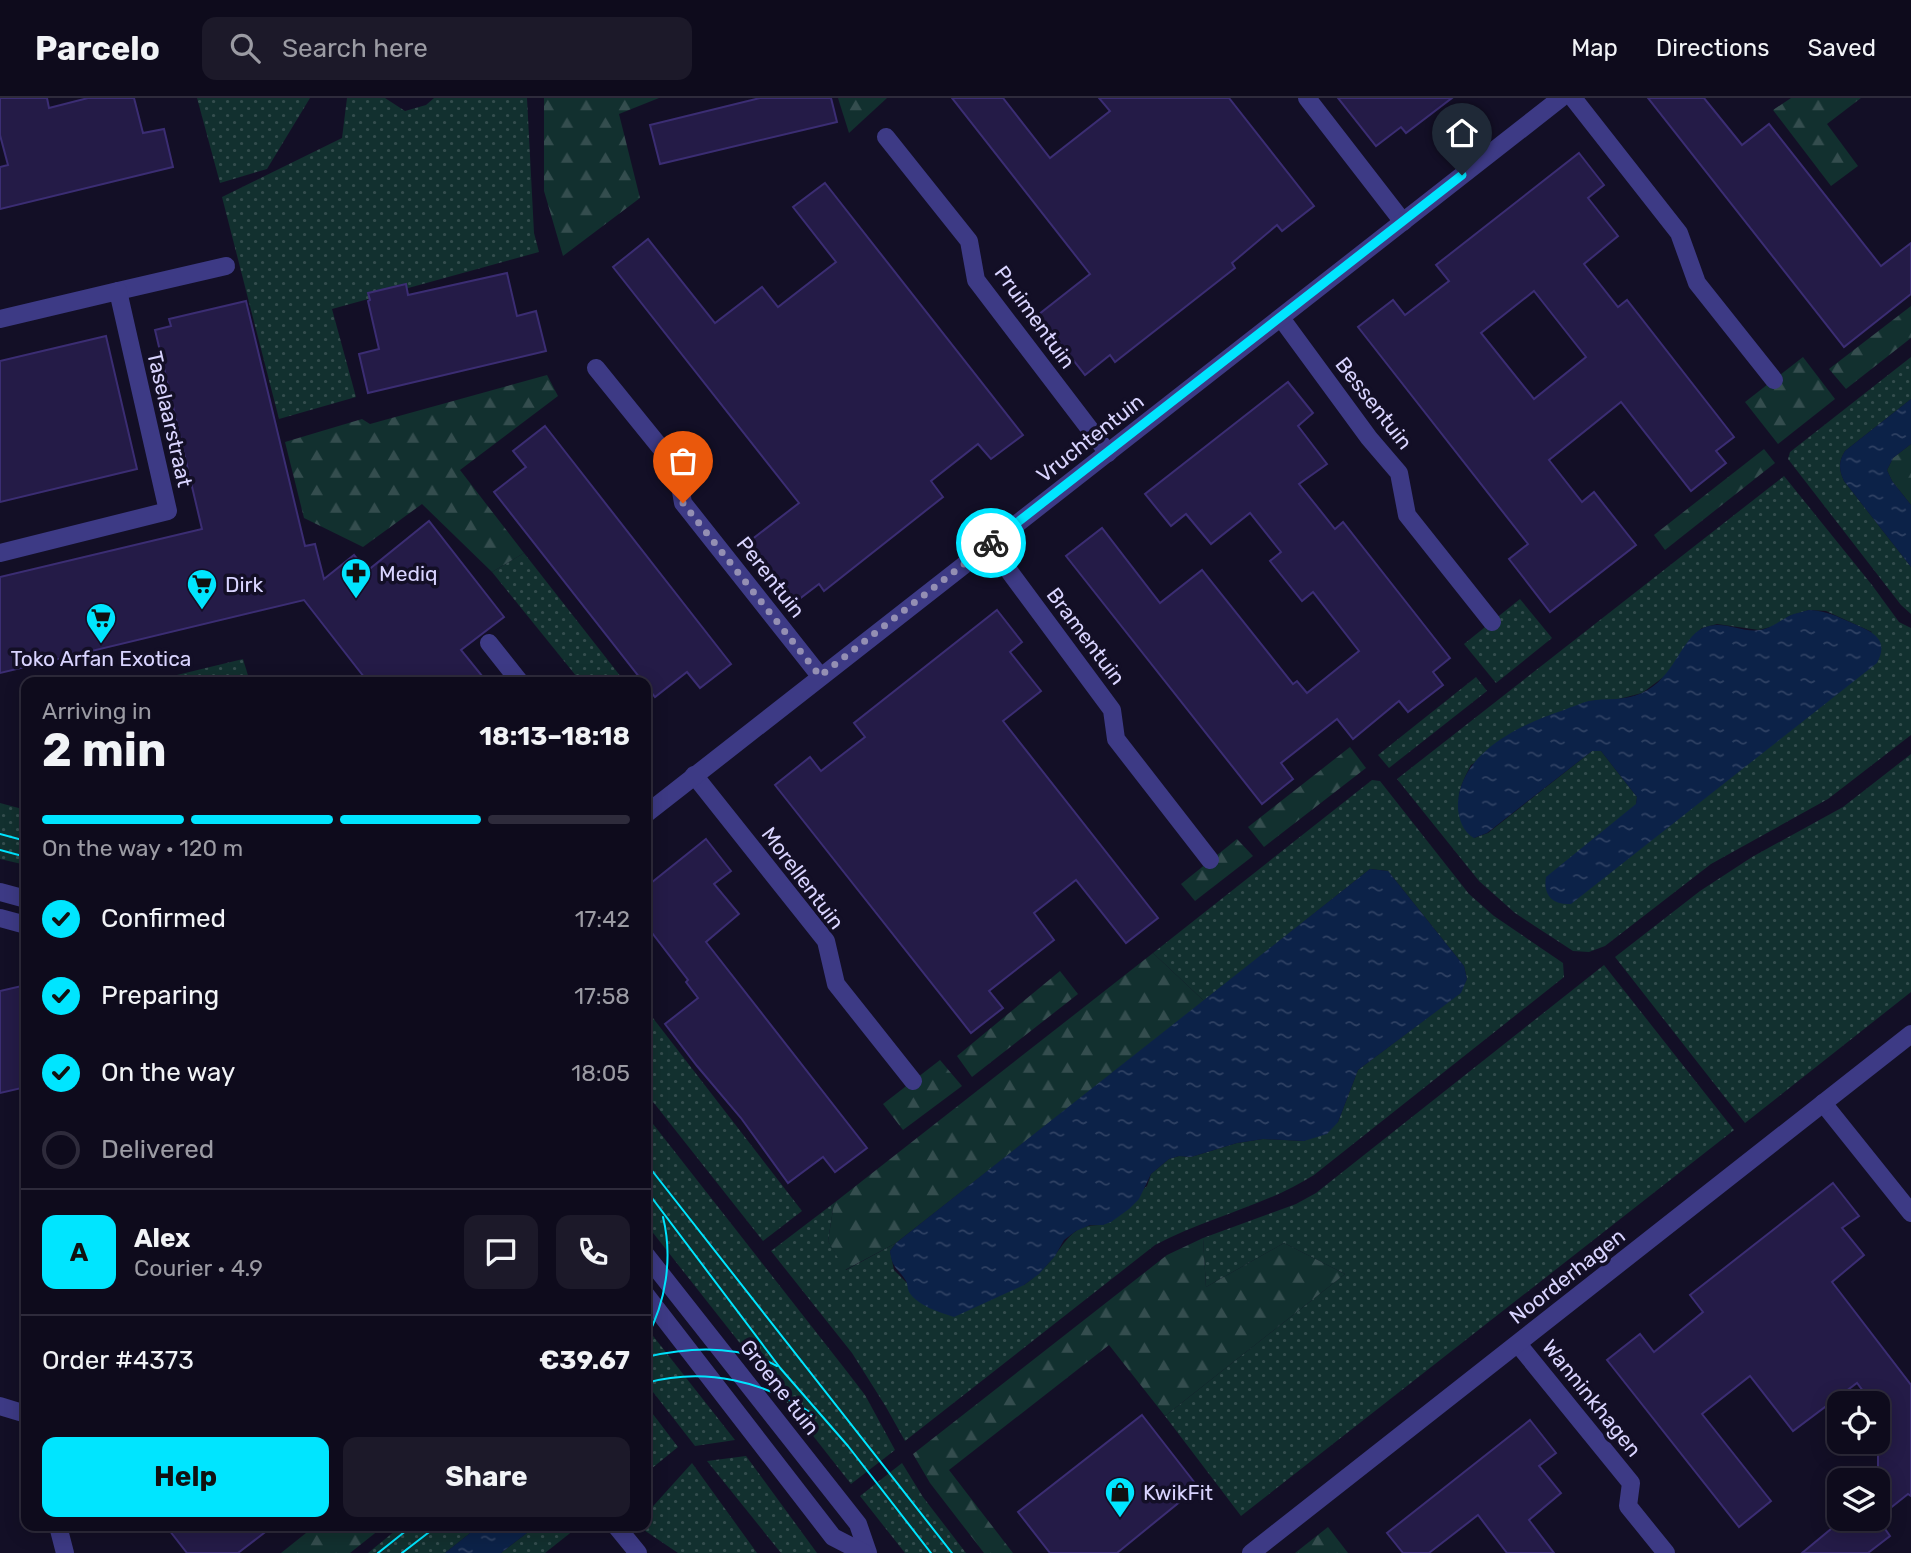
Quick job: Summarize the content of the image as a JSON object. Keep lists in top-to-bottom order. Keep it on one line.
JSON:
{"streets":{"street":["Pruimentuin","Bessentuin","Taselaarstraat","Vruchtentuin","Perentuin","Bramentuin","Morellentuin","Noorderhagen","Groene tuin","Wanninkhagen"]},"crossings":[["Pruimentuin","Vruchtentuin"],["Bessentuin","Vruchtentuin"],["Vruchtentuin","Perentuin"],["Vruchtentuin","Bramentuin"],["Vruchtentuin","Morellentuin"],["Noorderhagen","Wanninkhagen"]],"places":{"pharmacy":["Mediq"],"supermarket":["Dirk","Toko Arfan Exotica"],"shop":["KwikFit"]},"page":{"header":"Parcelo","search":"Search here","nav":["Map","Directions","Saved"],"heading":["2 min","Arriving in","18:13–18:18"],"panel":["Alex","Courier · 4.9","Order #4373","€39.67"],"bar":"On the way · 120 m","list":[["Confirmed","17:42"],["Preparing","17:58"],["On the way","18:05"],"Delivered"],"round":"A","buttons":["Help","Share"]}}
